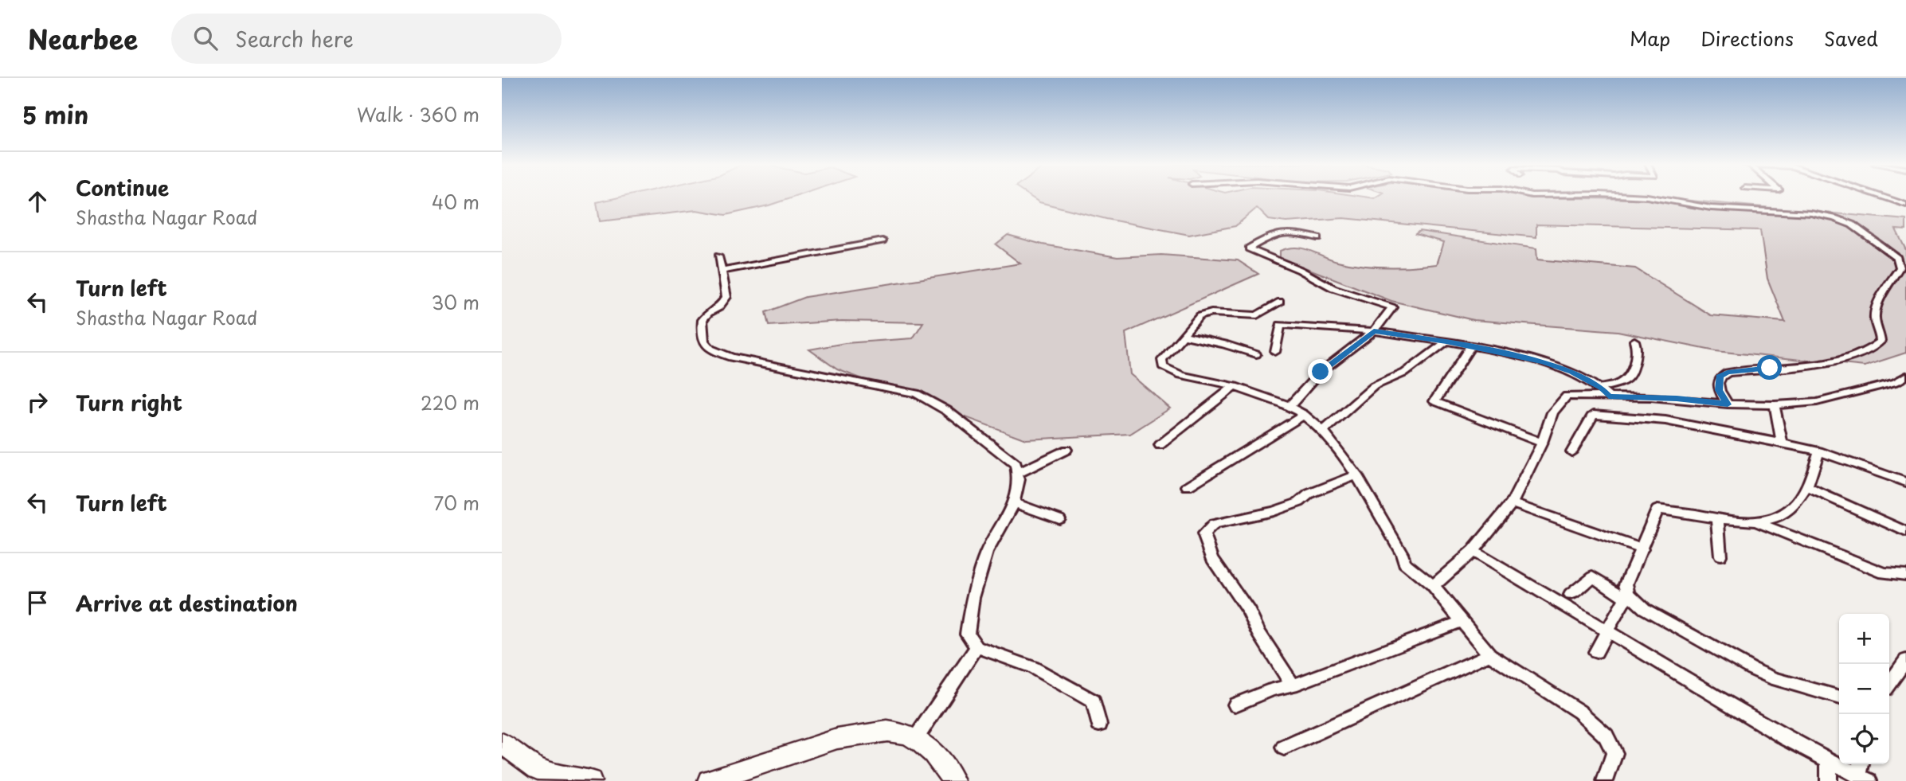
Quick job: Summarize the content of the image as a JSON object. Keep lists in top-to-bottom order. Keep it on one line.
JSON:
{"page":{"header":"Nearbee","search":"Search here","nav":["Map","Directions","Saved"],"heading":["5 min","Walk · 360 m"],"list":[["Continue","Shastha Nagar Road","40 m"],["Turn left","Shastha Nagar Road","30 m"],["Turn right","220 m"],["Turn left","70 m"],"Arrive at destination"],"map_buttons":["+","−"]}}
